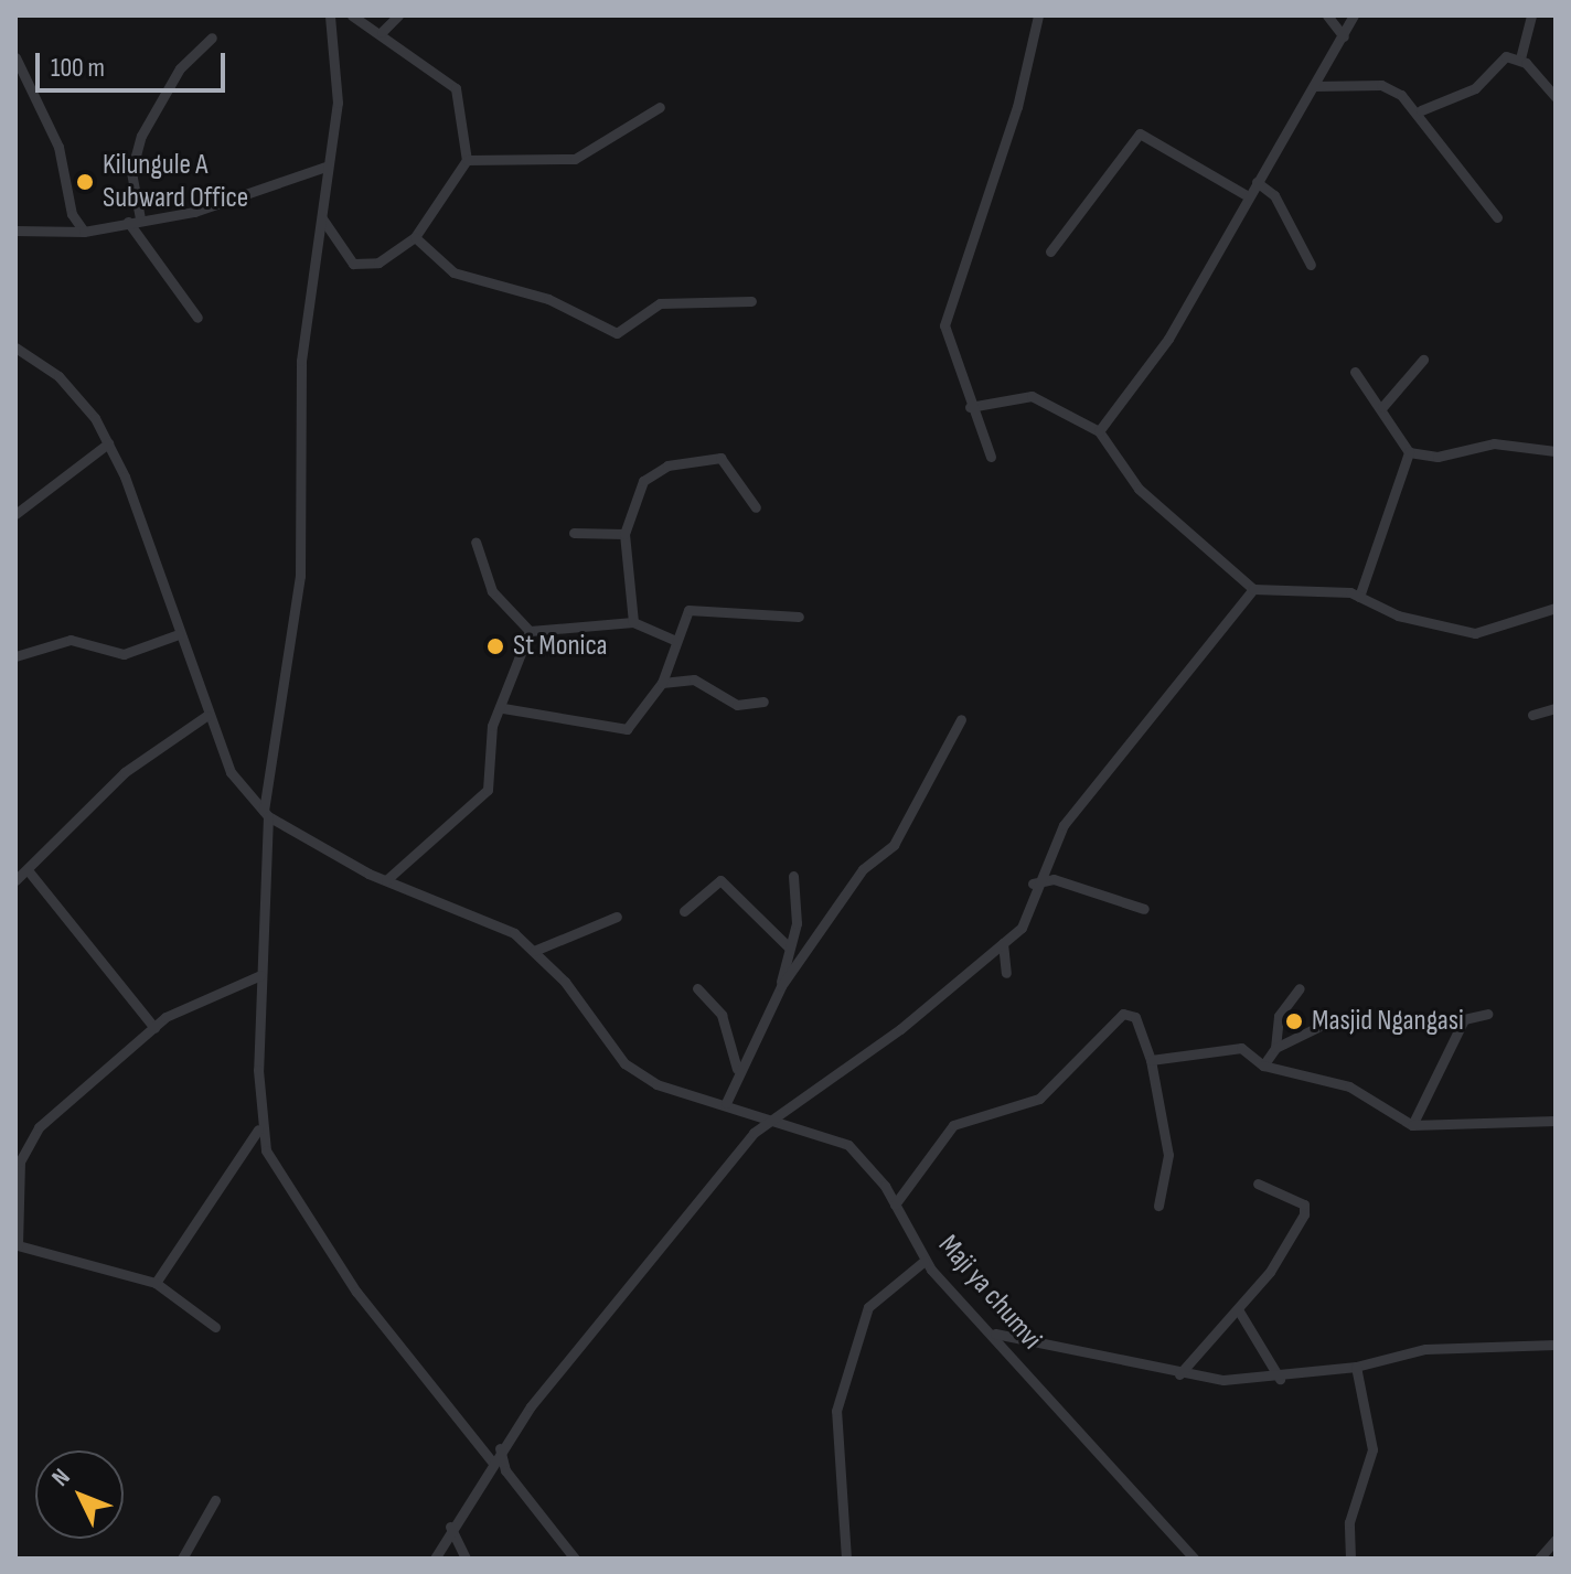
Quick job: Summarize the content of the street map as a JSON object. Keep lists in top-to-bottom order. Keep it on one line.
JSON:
{"streets":{"street":["Maji ya chumvi"]},"places":["Kilungule A Subward Office","St Monica","Masjid Ngangasi"],"scale_bar":"100 m","north":"top left"}
